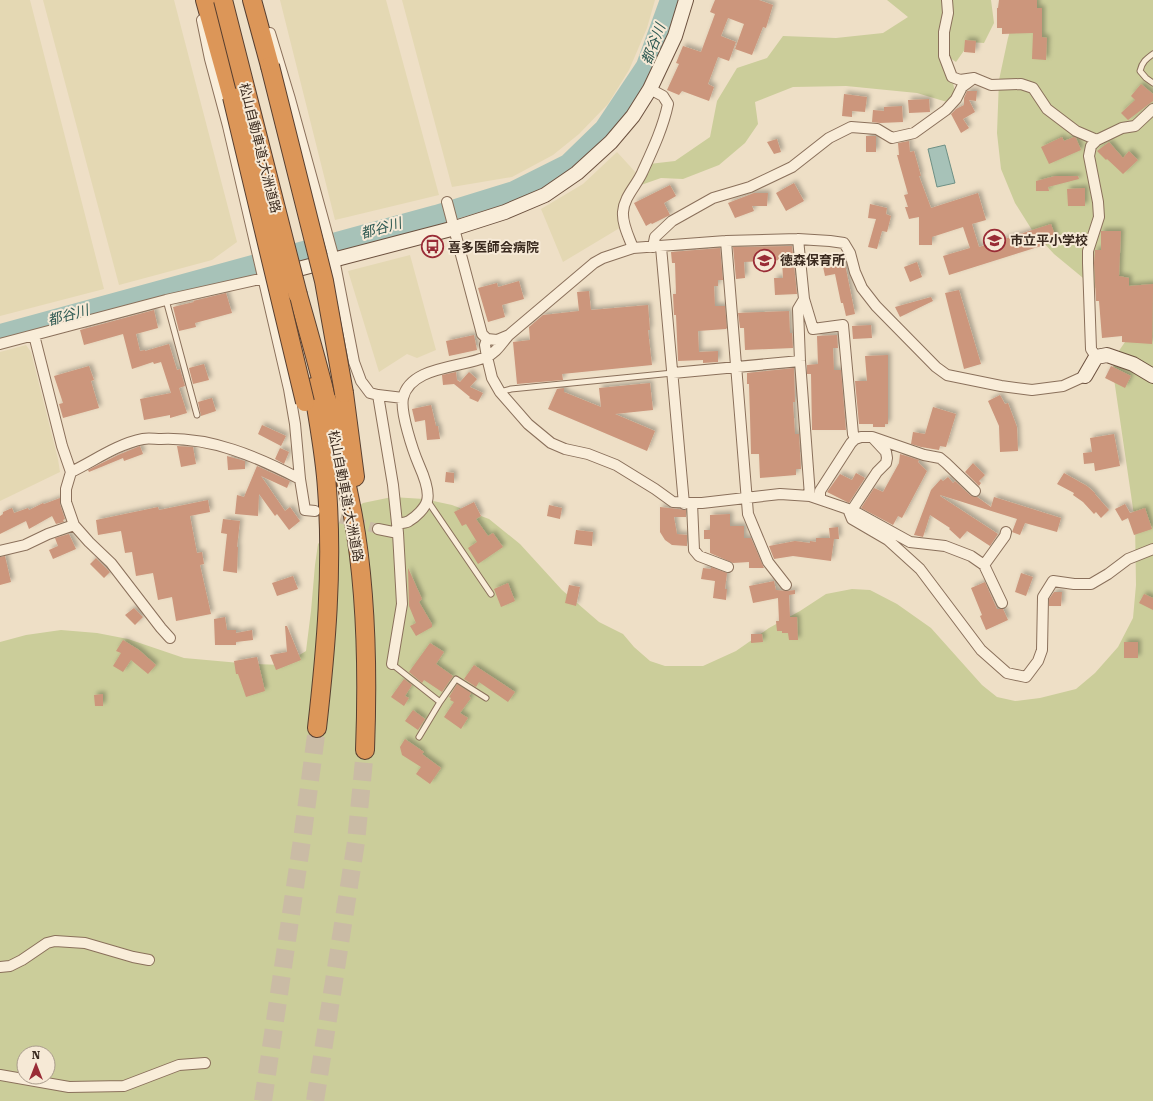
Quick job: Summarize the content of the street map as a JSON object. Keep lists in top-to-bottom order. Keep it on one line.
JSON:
{"streets":{"highway":["松山自動車道;大洲道路"]},"water":["都谷川"],"places":{"school or university":["市立平小学校","徳森保育所"],"bus stop":["喜多医師会病院"]},"north":"top"}
